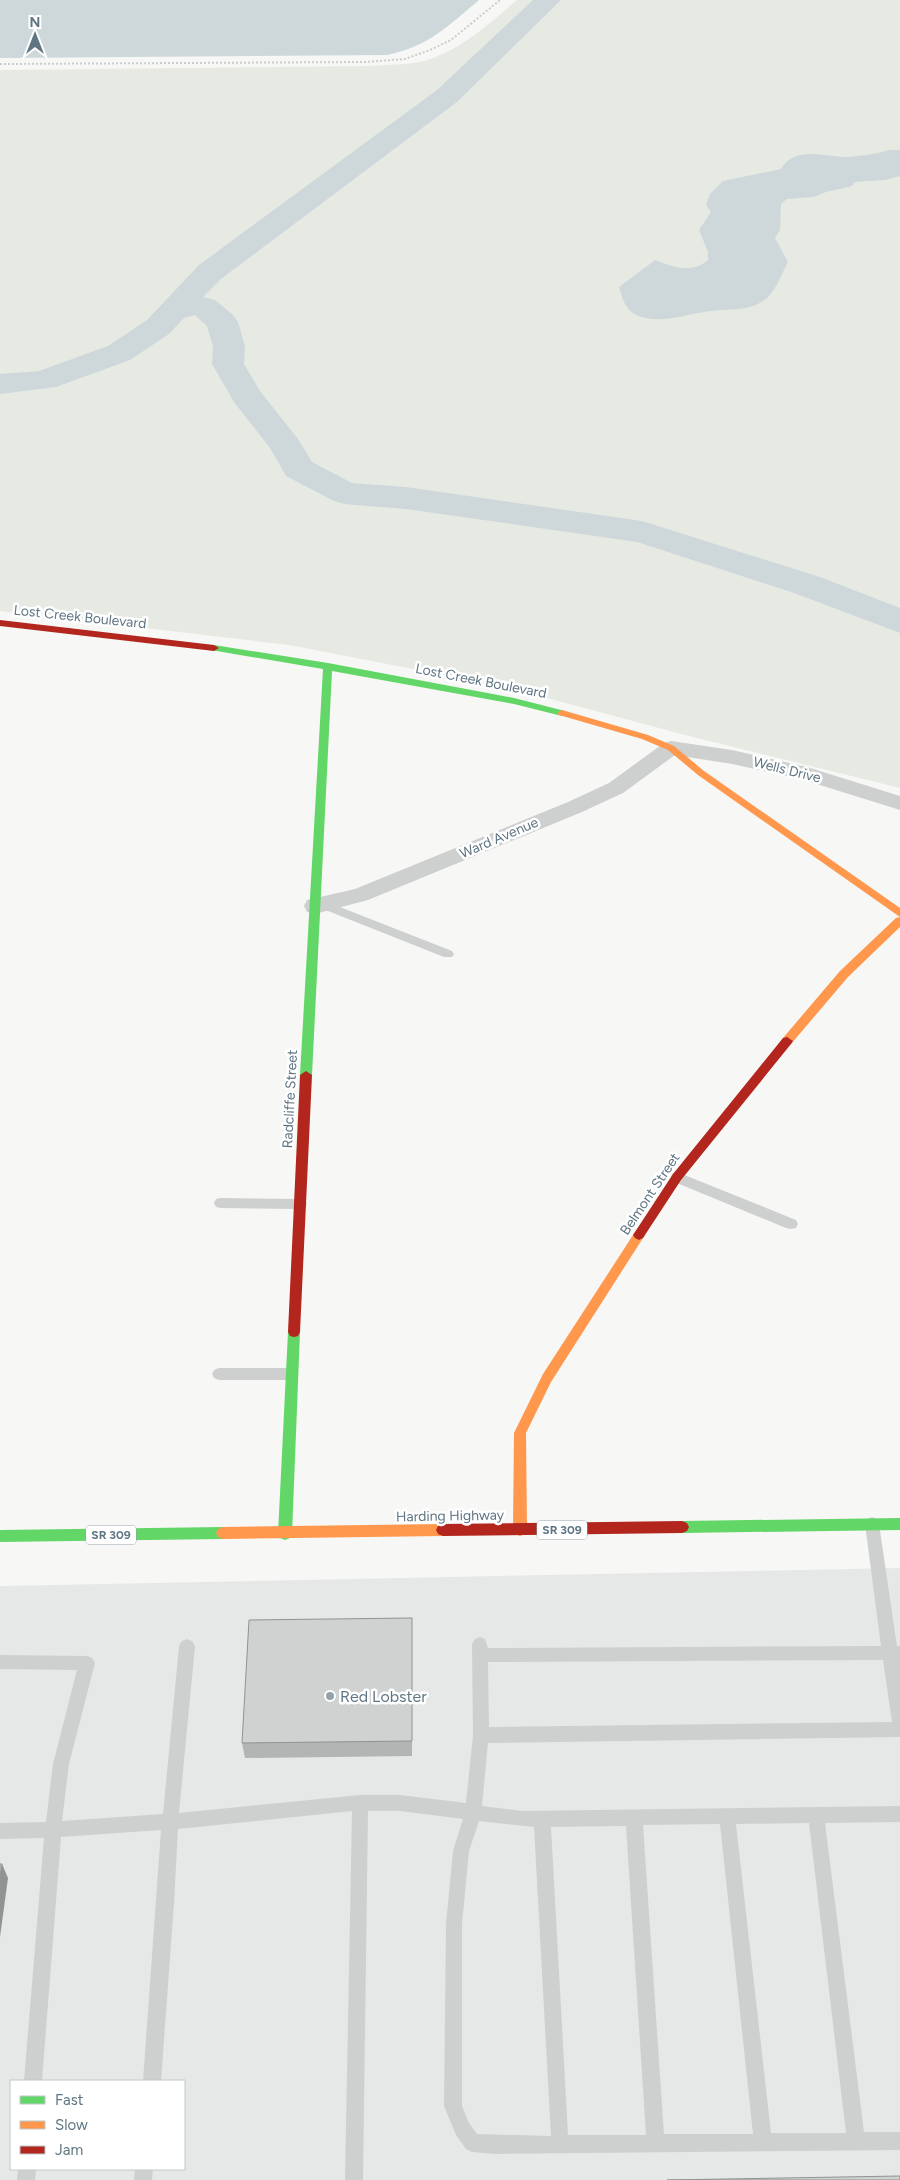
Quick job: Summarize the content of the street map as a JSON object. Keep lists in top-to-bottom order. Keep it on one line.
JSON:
{"streets":{"street":["Lost Creek Boulevard","Wells Drive","Ward Avenue","Radcliffe Street","Belmont Street","Harding Highway","SR 309"]},"crossings":[["Lost Creek Boulevard","Wells Drive"],["Lost Creek Boulevard","Ward Avenue"],["Lost Creek Boulevard","Radcliffe Street"],["Wells Drive","Ward Avenue"],["Ward Avenue","Radcliffe Street"],["Radcliffe Street","Harding Highway"],["Belmont Street","Harding Highway"]],"places":["Red Lobster"],"legend":["Fast","Slow","Jam"],"north":"top"}
